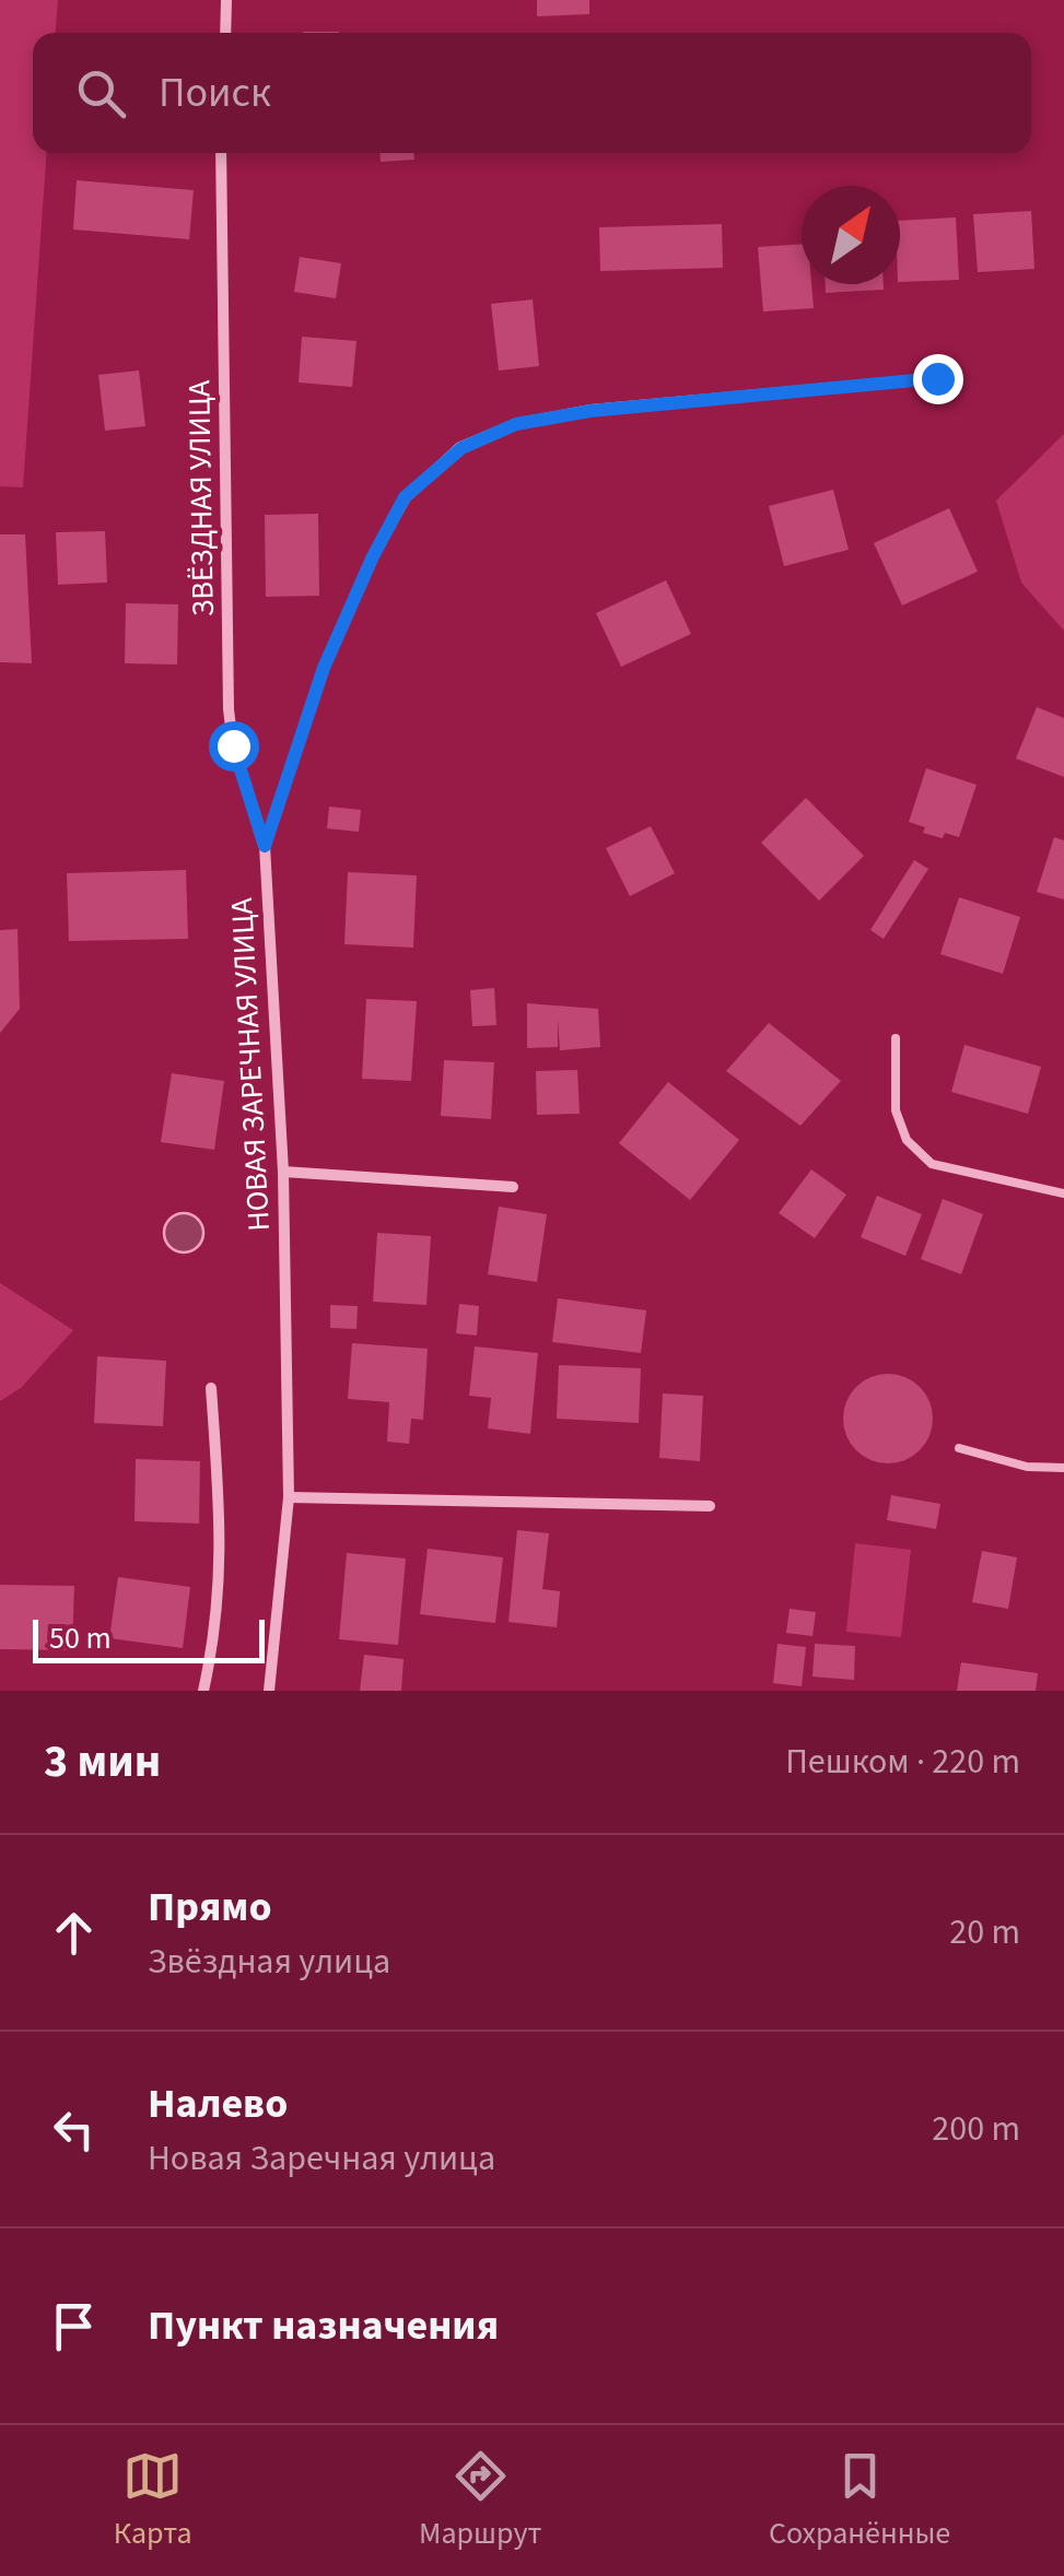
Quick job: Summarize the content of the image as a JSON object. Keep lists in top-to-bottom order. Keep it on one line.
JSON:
{"streets":{"street":["ЗВЁЗДНАЯ УЛИЦА","НОВАЯ ЗАРЕЧНАЯ УЛИЦА"]},"crossings":[["ЗВЁЗДНАЯ УЛИЦА","НОВАЯ ЗАРЕЧНАЯ УЛИЦА"]],"scale_bar":"50 m","north":"top right","page":{"search":"Поиск","scale":"50 m","heading":["3 мин","Пешком · 220 m"],"list":[["Прямо","Звёздная улица","20 m"],["Налево","Новая Заречная улица","200 m"],"Пункт назначения"],"nav":["Карта","Маршрут","Сохранённые"]}}
